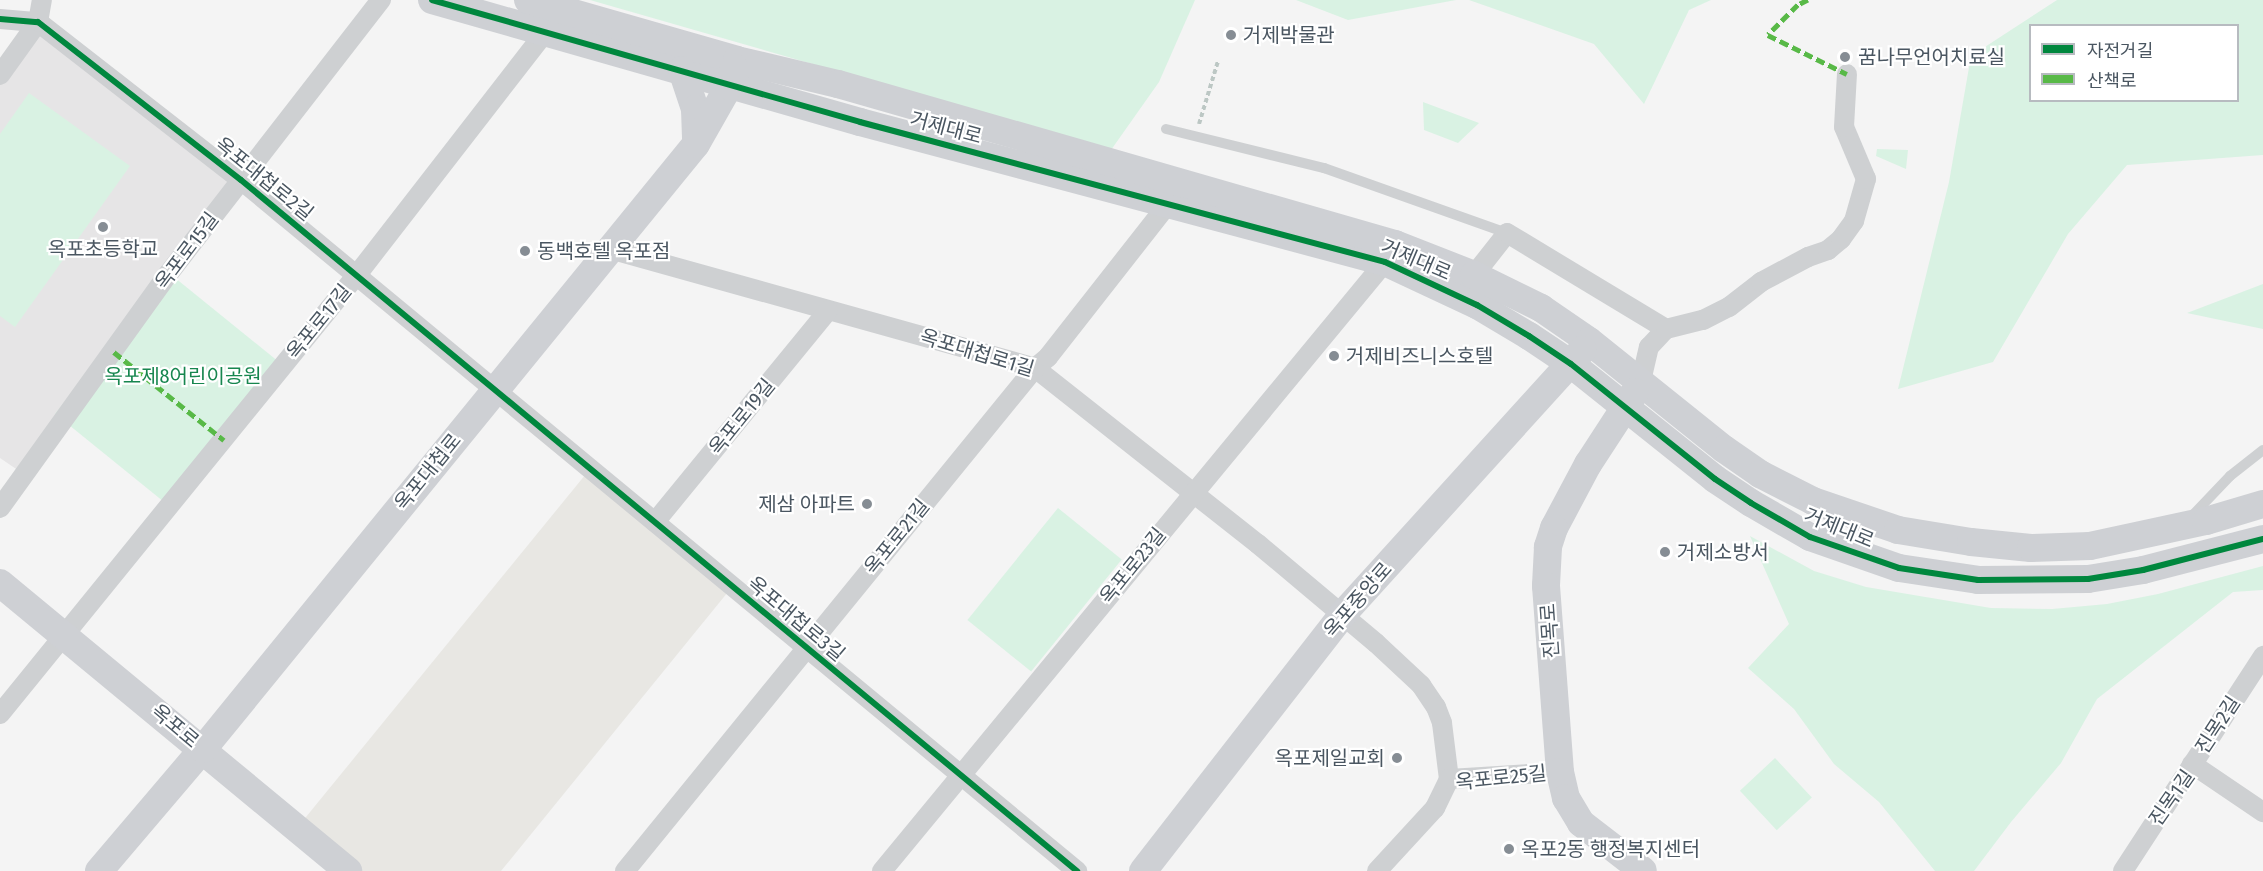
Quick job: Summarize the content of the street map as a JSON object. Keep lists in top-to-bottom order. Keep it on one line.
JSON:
{"streets":{"street":["거제대로","옥포대첩로2길","옥포로15길","옥포로17길","옥포대첩로1길","옥포로19길","옥포대첩로","옥포로21길","옥포로23길","옥포중앙로","옥포대첩로3길","진목로","진목2길","옥포로","옥포로25길","진목1길"]},"crossings":[["거제대로","옥포로17길"],["거제대로","옥포대첩로"],["거제대로","옥포로21길"],["거제대로","옥포로23길"],["거제대로","옥포중앙로"],["거제대로","진목로"],["옥포대첩로2길","옥포로15길"],["옥포대첩로2길","옥포로17길"],["옥포대첩로2길","옥포대첩로"],["옥포대첩로2길","옥포대첩로3길"],["옥포로17길","옥포로"],["옥포대첩로1길","옥포로19길"],["옥포대첩로1길","옥포대첩로"],["옥포대첩로1길","옥포로21길"],["옥포대첩로1길","옥포로23길"],["옥포대첩로1길","옥포중앙로"],["옥포대첩로1길","옥포로25길"],["옥포로19길","옥포대첩로3길"],["옥포대첩로","옥포대첩로3길"],["옥포대첩로","옥포로"],["옥포로21길","옥포대첩로3길"],["옥포로23길","옥포대첩로3길"],["진목로","옥포로25길"],["진목2길","진목1길"]],"parks":["옥포제8어린이공원"],"places":["거제박물관","꿈나무언어치료실","옥포초등학교","동백호텔 옥포점","거제비즈니스호텔","제삼 아파트","거제소방서","옥포제일교회","옥포2동 행정복지센터"],"legend":["자전거길","산책로"]}
